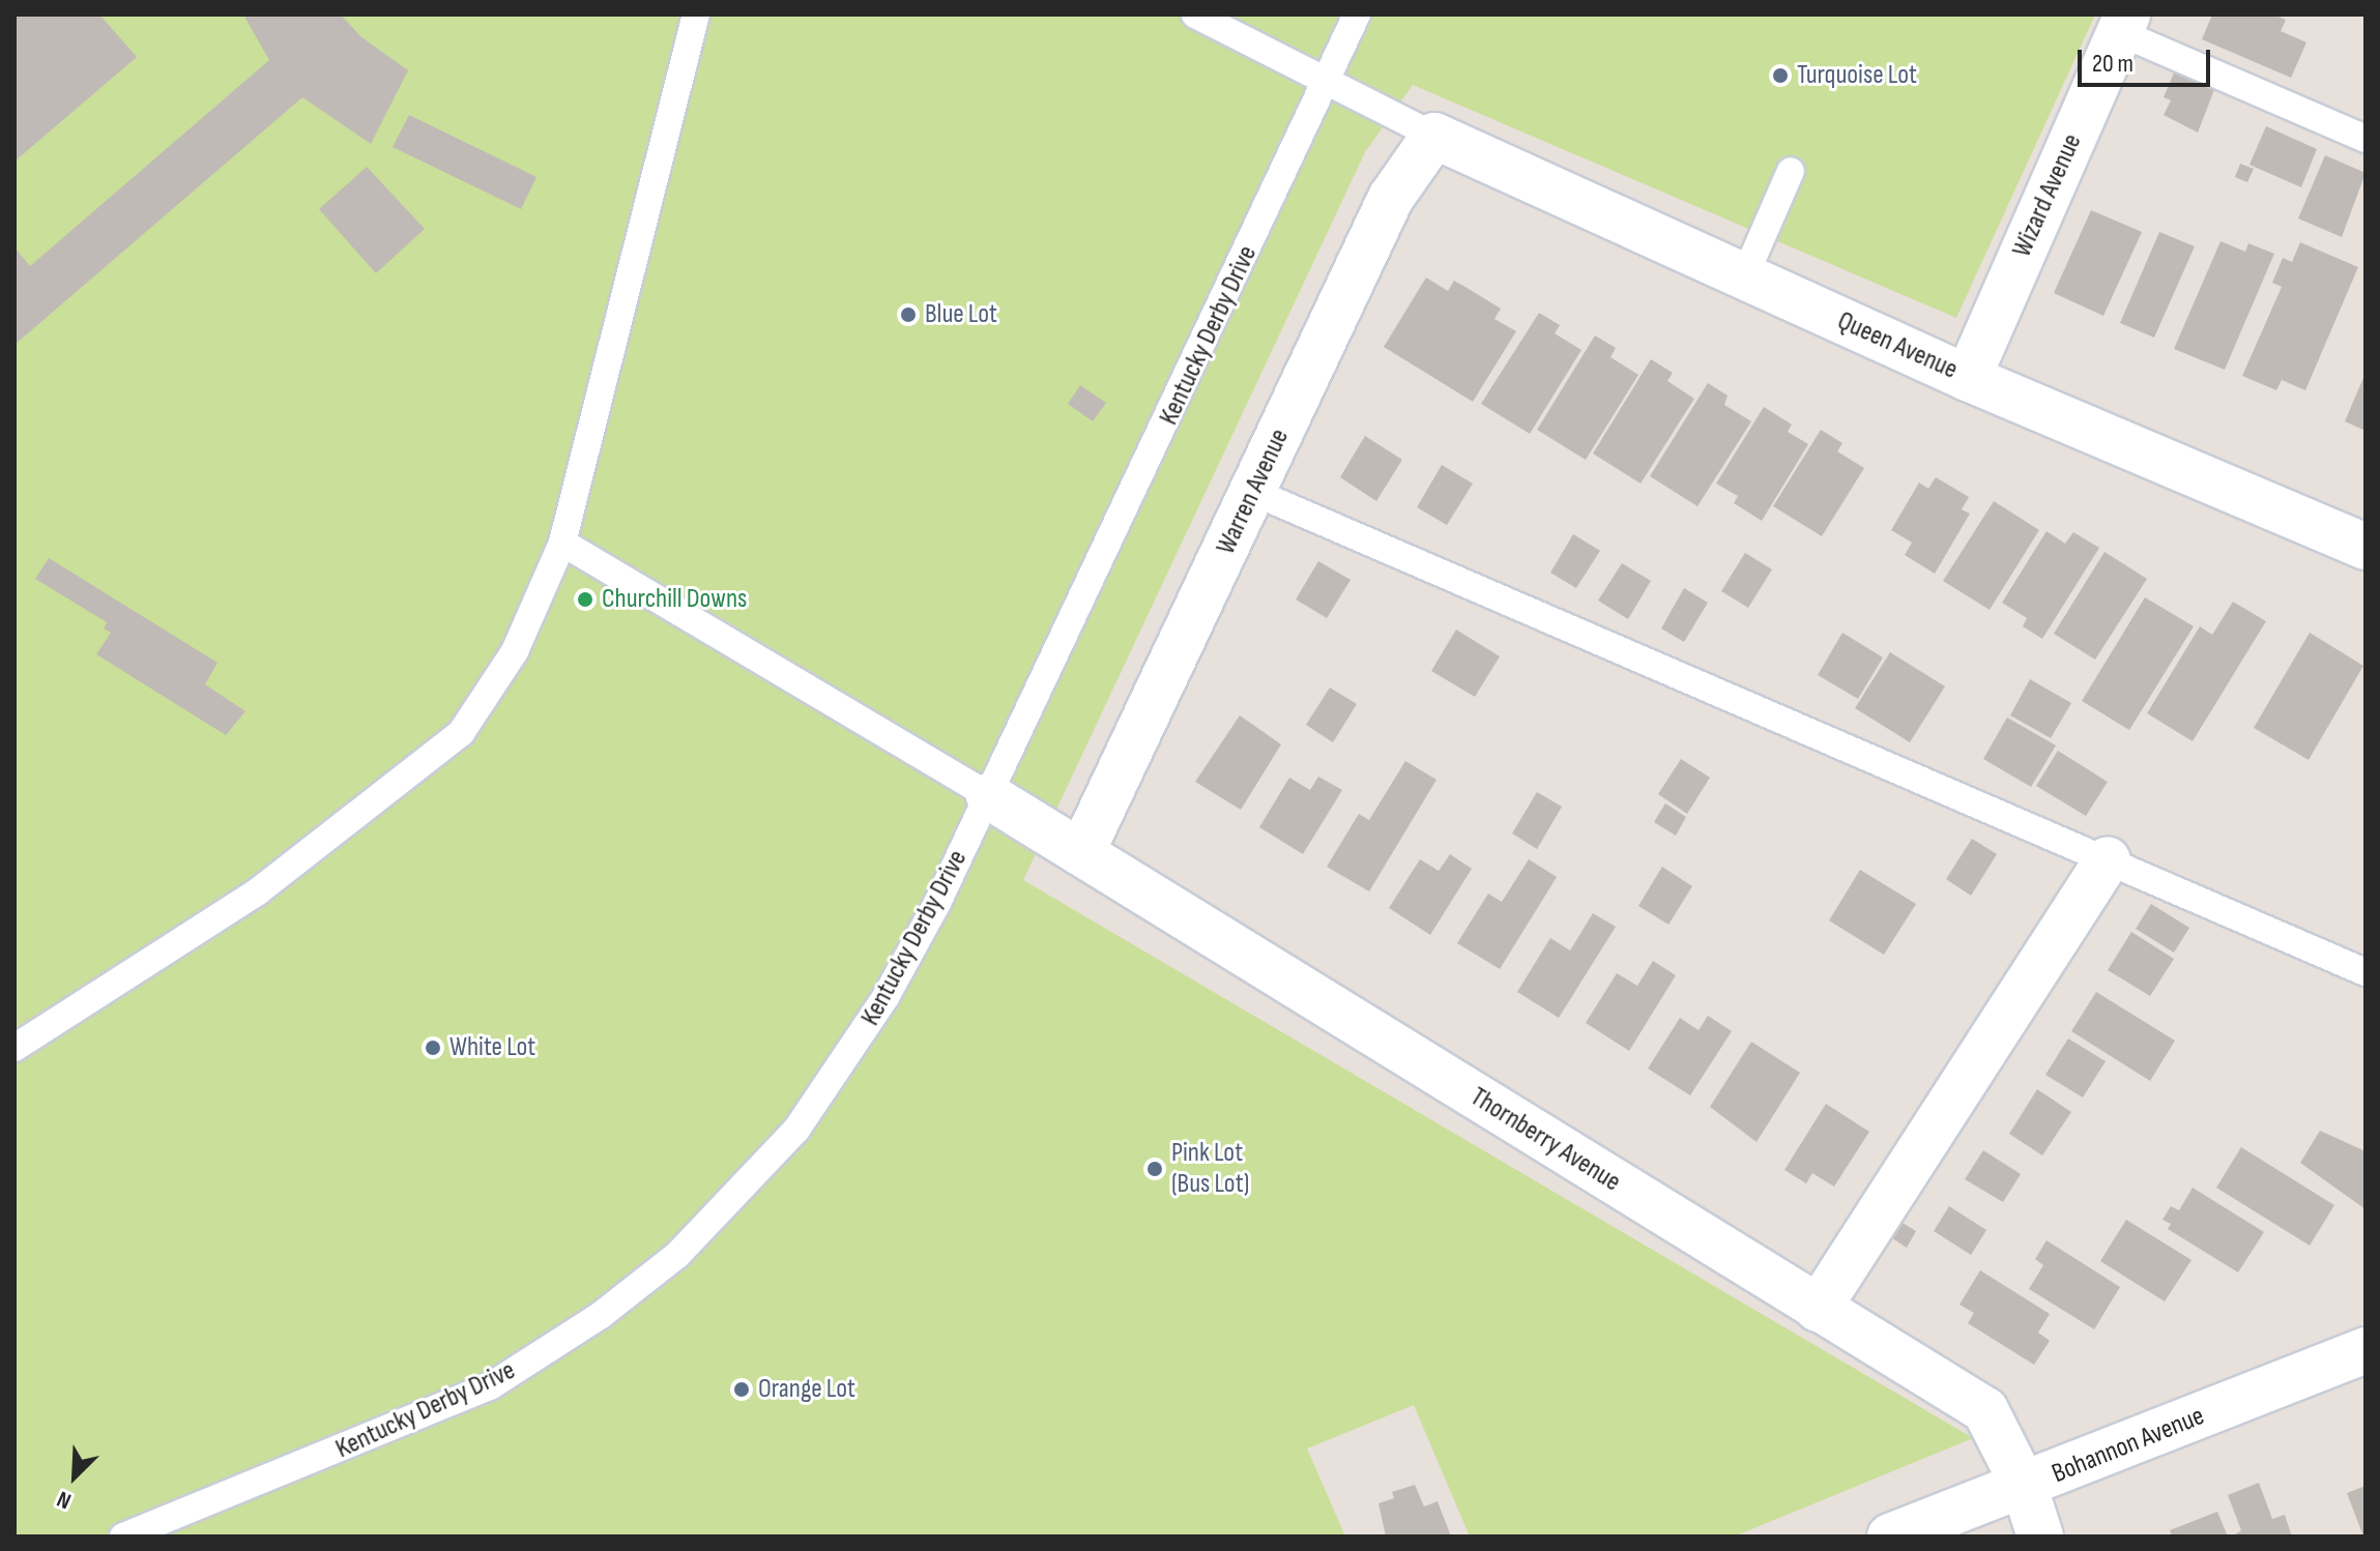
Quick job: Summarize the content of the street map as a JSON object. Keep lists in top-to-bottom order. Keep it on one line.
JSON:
{"streets":{"street":["Wizard Avenue","Queen Avenue","Warren Avenue","Thornberry Avenue","Bohannon Avenue"],"lane":["Kentucky Derby Drive"]},"crossings":[["Wizard Avenue","Queen Avenue"],["Kentucky Derby Drive","Thornberry Avenue"],["Queen Avenue","Warren Avenue"],["Warren Avenue","Thornberry Avenue"],["Thornberry Avenue","Bohannon Avenue"]],"places":["Turquoise Lot","Blue Lot","Churchill Downs","White Lot","Pink Lot (Bus Lot)","Orange Lot"],"scale_bar":"20 m","north":"bottom left"}
